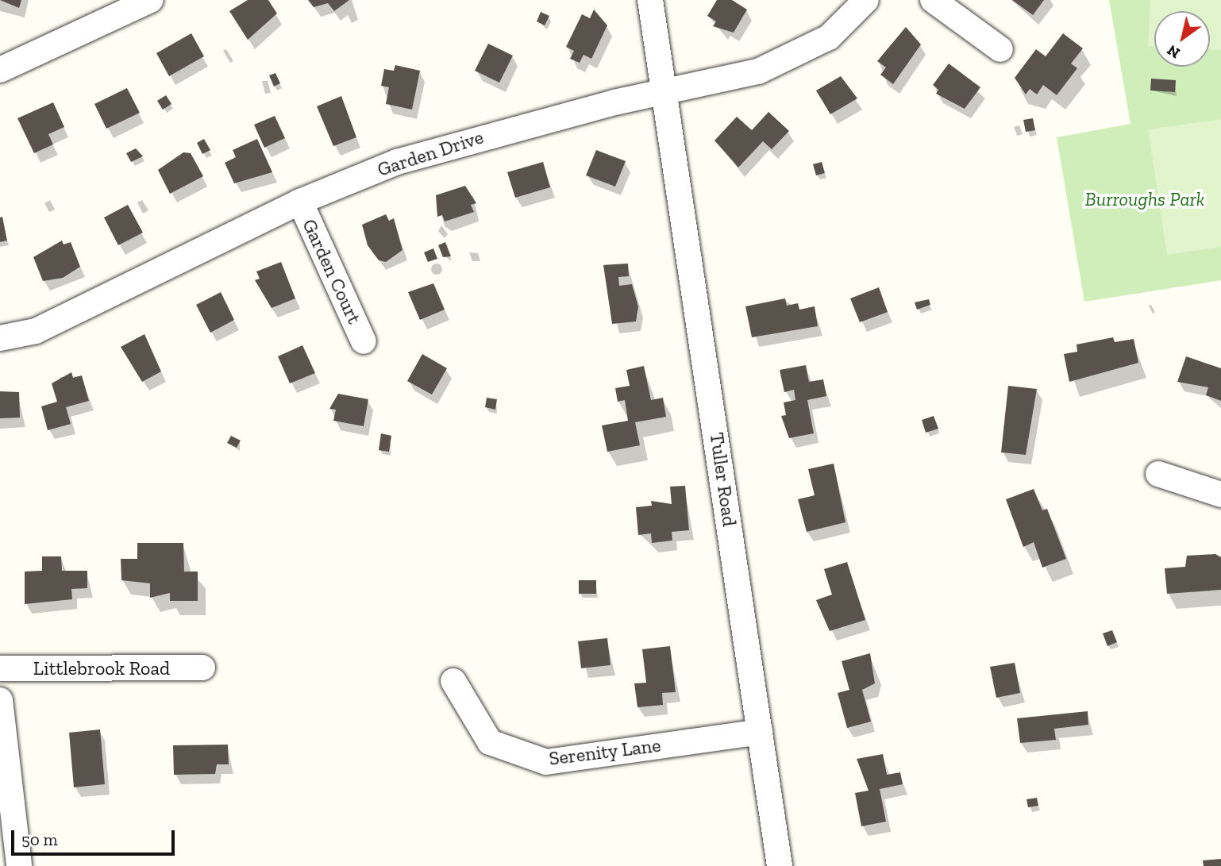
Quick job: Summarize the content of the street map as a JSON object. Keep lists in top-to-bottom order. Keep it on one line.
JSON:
{"streets":{"street":["Garden Drive","Garden Court","Tuller Road","Littlebrook Road","Serenity Lane"]},"crossings":[["Garden Drive","Garden Court"],["Garden Drive","Tuller Road"],["Tuller Road","Serenity Lane"]],"parks":["Burroughs Park"],"scale_bar":"50 m","north":"bottom left"}
